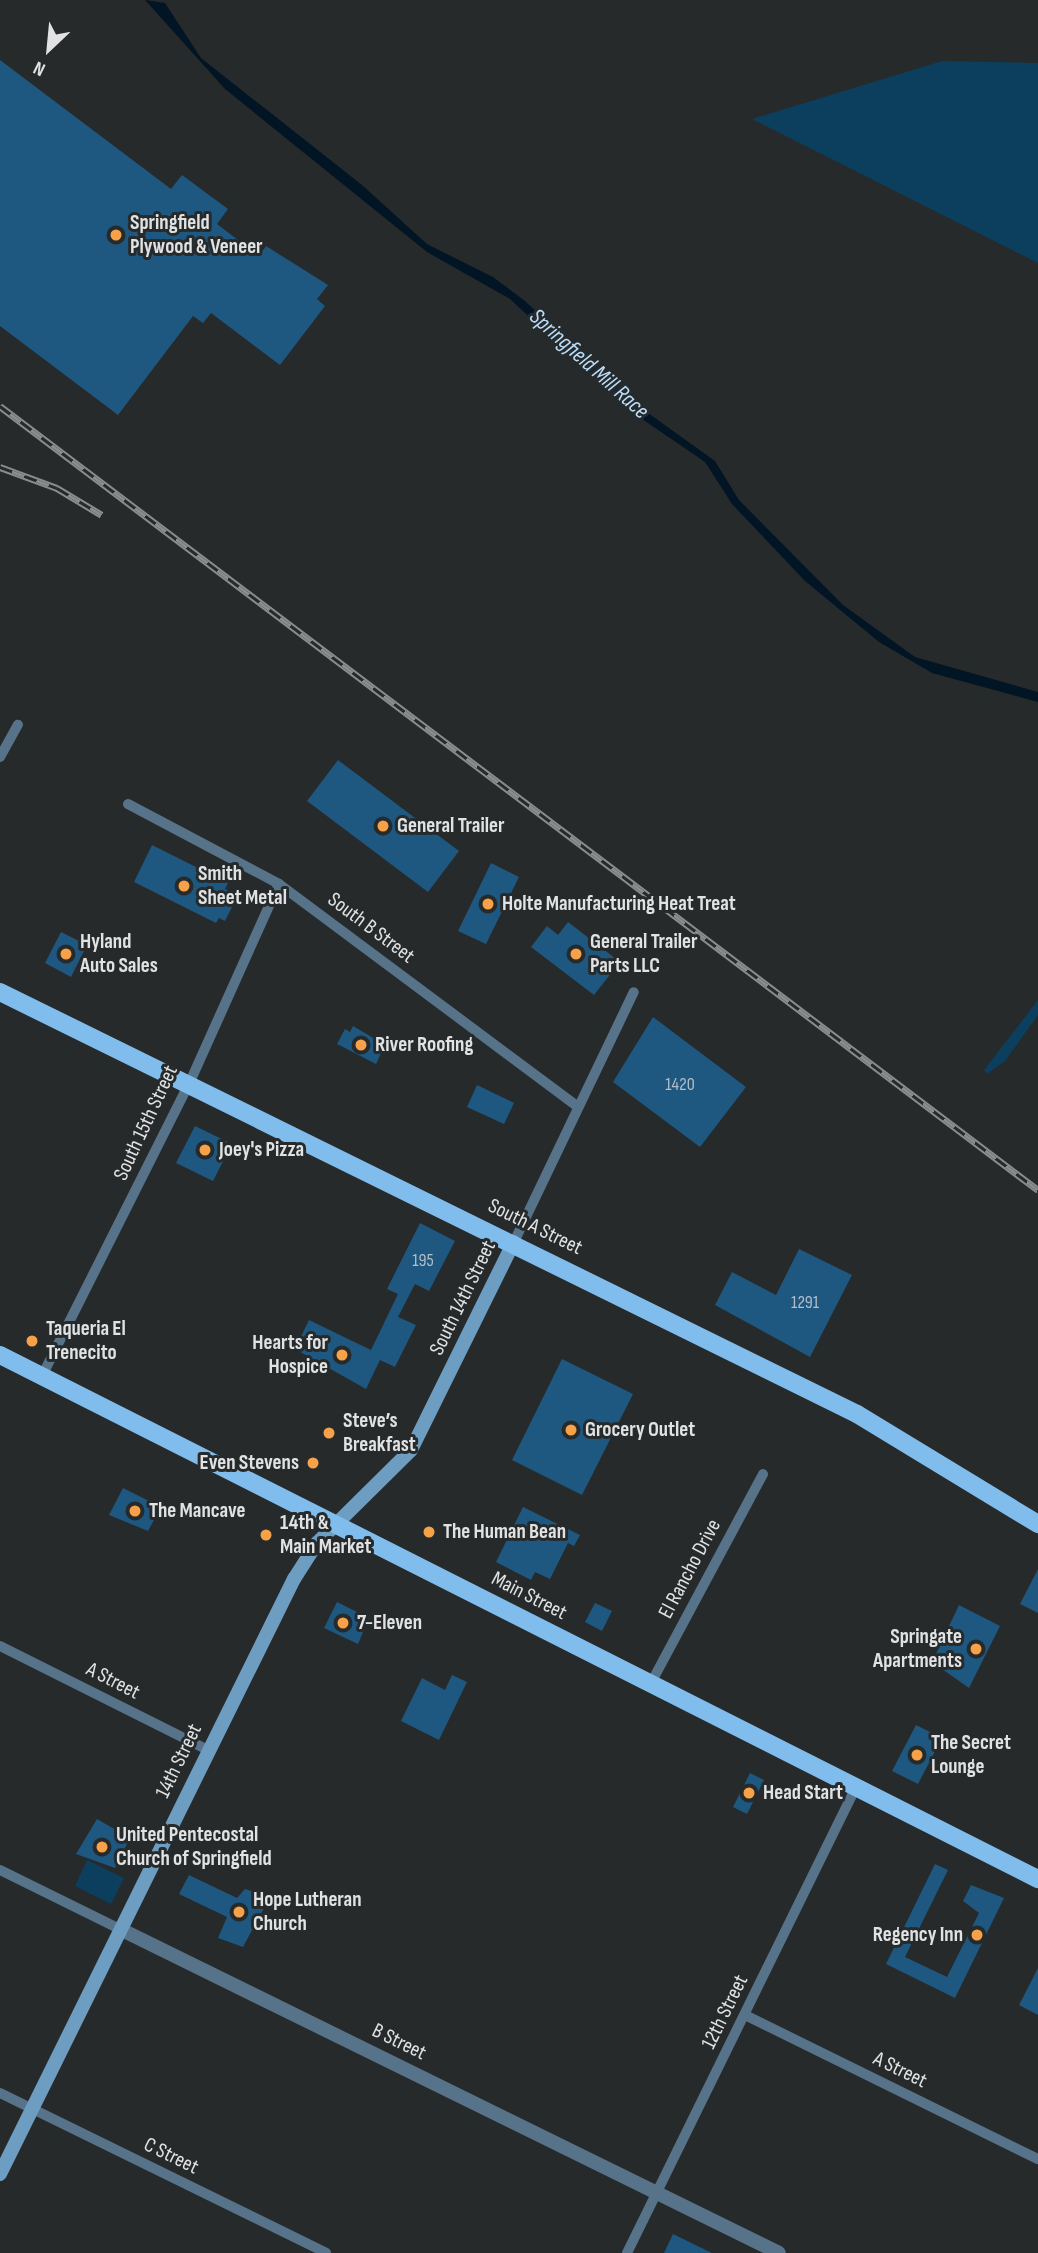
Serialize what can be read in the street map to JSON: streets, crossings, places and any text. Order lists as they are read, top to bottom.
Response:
{
  "streets": {
    "main road": [
      "South A Street",
      "South 14th Street",
      "Main Street",
      "14th Street"
    ],
    "street": [
      "South B Street",
      "South 15th Street",
      "El Rancho Drive",
      "A Street",
      "12th Street",
      "B Street",
      "C Street"
    ]
  },
  "crossings": [
    ["South B Street", "South 15th Street"],
    ["South B Street", "South 14th Street"],
    ["South 15th Street", "South A Street"],
    ["South 15th Street", "Main Street"],
    ["South A Street", "South 14th Street"],
    ["South 14th Street", "Main Street"],
    ["South 14th Street", "14th Street"],
    ["El Rancho Drive", "Main Street"],
    ["Main Street", "14th Street"],
    ["Main Street", "12th Street"],
    ["A Street", "14th Street"],
    ["A Street", "12th Street"],
    ["14th Street", "B Street"],
    ["14th Street", "C Street"],
    ["12th Street", "B Street"]
  ],
  "water": ["Springfield Mill Race"],
  "places": [
    "Springfield Plywood & Veneer",
    "General Trailer",
    "Smith Sheet Metal",
    "Holte Manufacturing Heat Treat",
    "Hyland Auto Sales",
    "General Trailer Parts LLC",
    "River Roofing",
    "Joey's Pizza",
    "Taqueria El Trenecito",
    "Hearts for Hospice",
    "Grocery Outlet",
    "Steve’s Breakfast",
    "Even Stevens",
    "The Mancave",
    "The Human Bean",
    "14th & Main Market",
    "7-Eleven",
    "Springate Apartments",
    "The Secret Lounge",
    "Head Start",
    "United Pentecostal Church of Springfield",
    "Hope Lutheran Church",
    "Regency Inn"
  ],
  "house_numbers": ["1420", "195", "1291"],
  "north": "bottom left"
}
